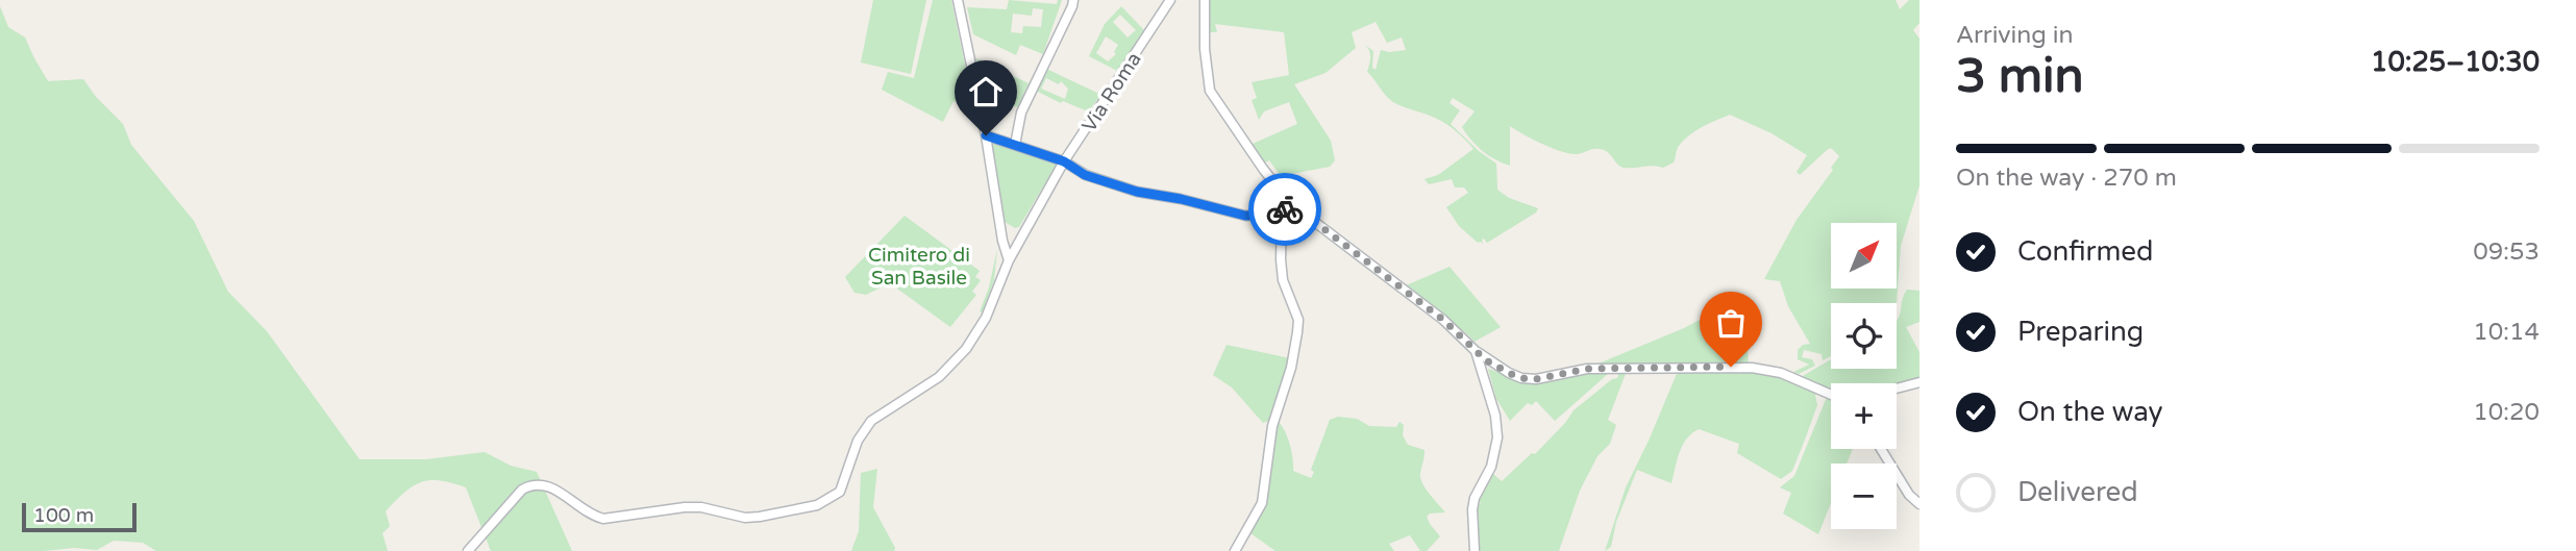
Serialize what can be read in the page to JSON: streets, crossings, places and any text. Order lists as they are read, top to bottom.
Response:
{
  "streets": {
    "street": ["Via Roma"]
  },
  "parks": ["Cimitero di San Basile"],
  "scale_bar": "100 m",
  "north": "top right",
  "page": {
    "heading": ["3 min", "Arriving in", "10:25–10:30"],
    "bar": "On the way · 270 m",
    "list": [
      ["Confirmed", "09:53"],
      ["Preparing", "10:14"],
      ["On the way", "10:20"],
      "Delivered"
    ],
    "map_buttons": ["+", "−"],
    "scale": "100 m"
  }
}
